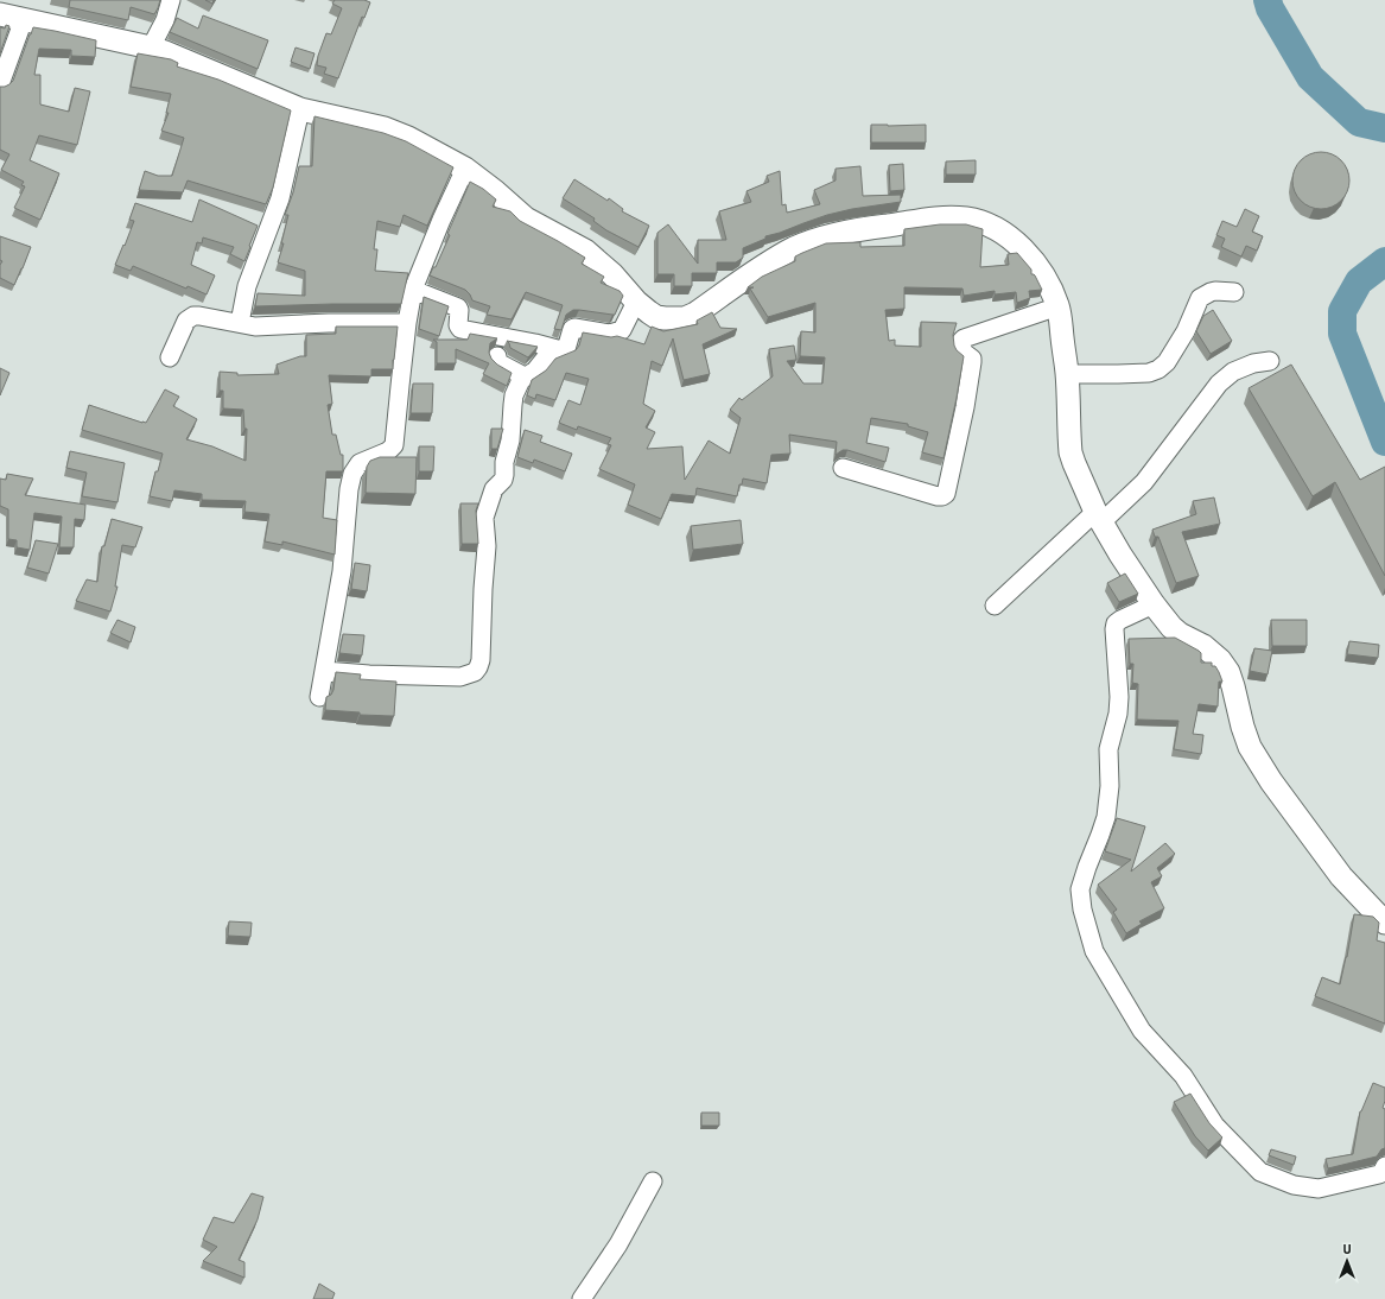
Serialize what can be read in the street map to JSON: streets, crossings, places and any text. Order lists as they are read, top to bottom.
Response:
{
  "north": "top"
}
